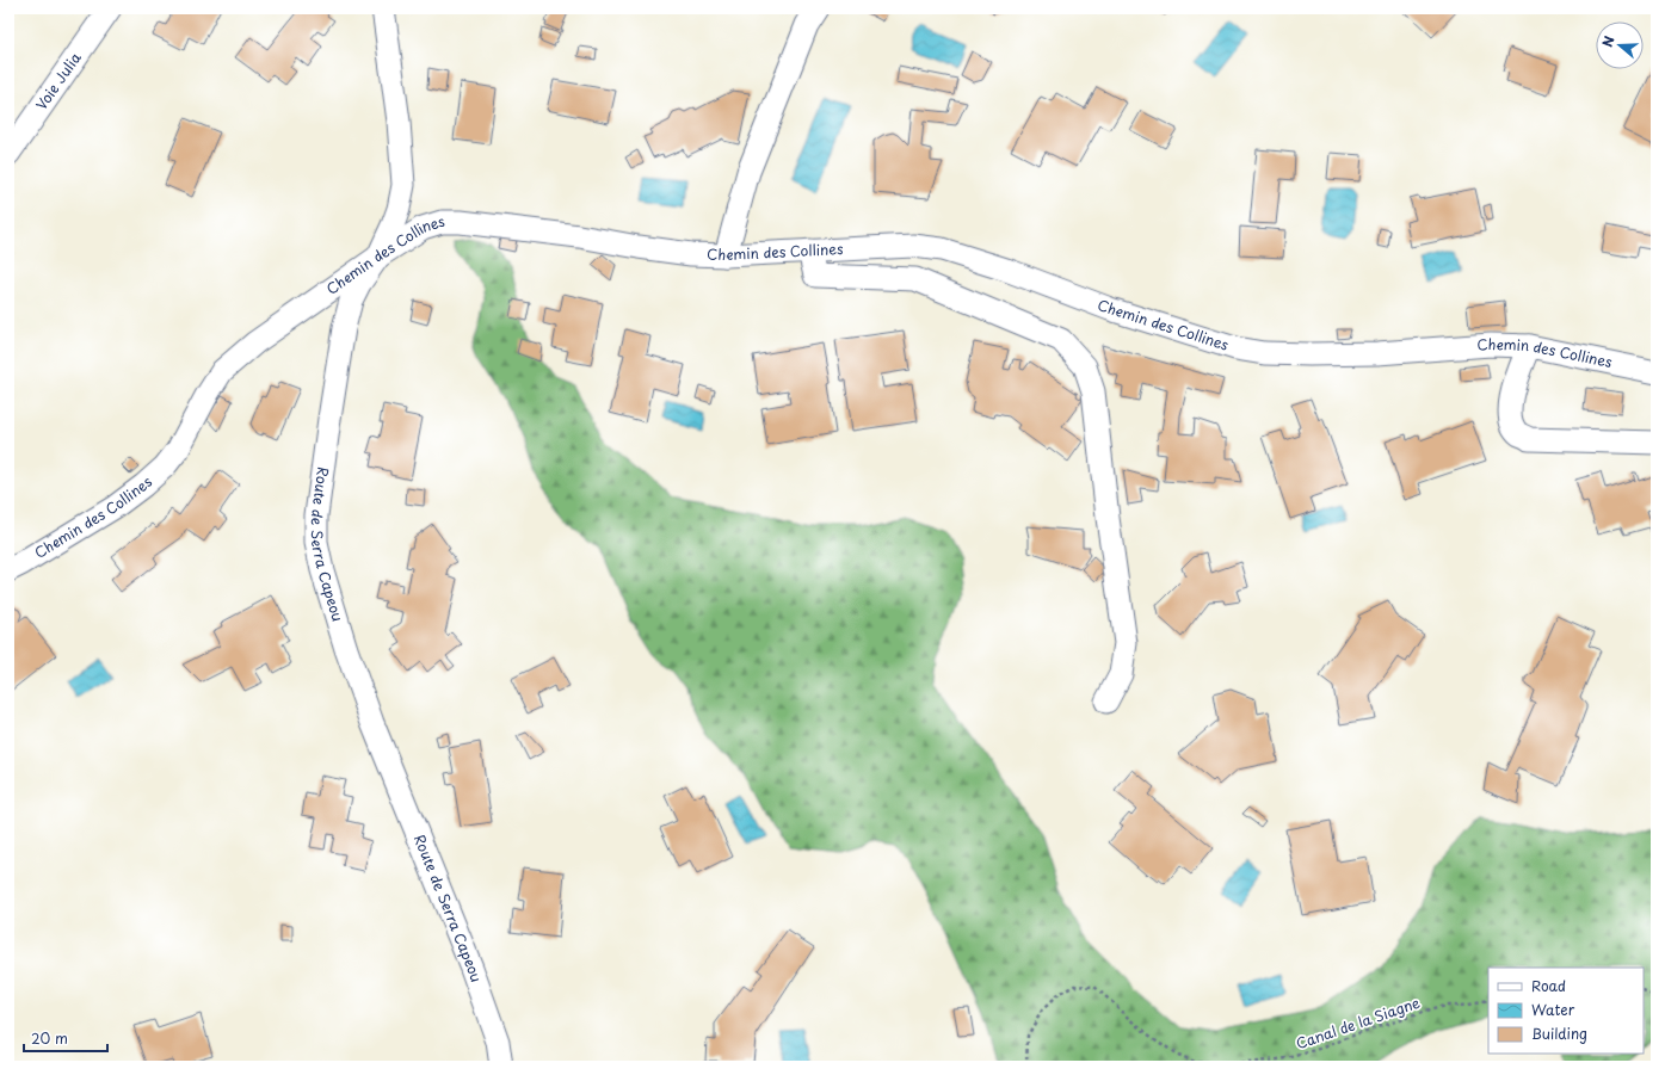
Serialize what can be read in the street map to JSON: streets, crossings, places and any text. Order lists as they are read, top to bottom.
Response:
{
  "streets": {
    "street": ["Voie Julia", "Chemin des Collines", "Route de Serra Capeou"],
    "path": ["Canal de la Siagne"]
  },
  "crossings": [
    ["Chemin des Collines", "Route de Serra Capeou"]
  ],
  "legend": ["Road", "Water", "Building"],
  "scale_bar": "20 m",
  "north": "left"
}
